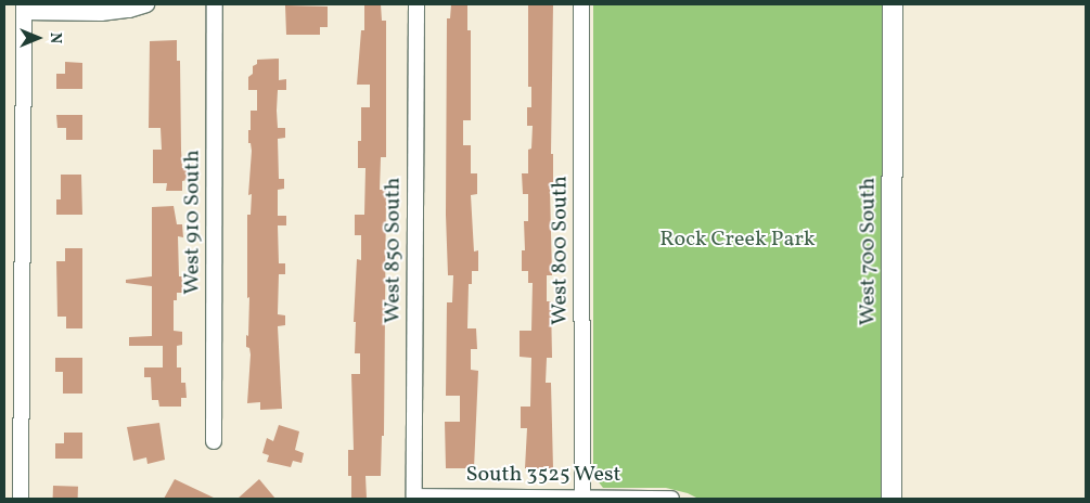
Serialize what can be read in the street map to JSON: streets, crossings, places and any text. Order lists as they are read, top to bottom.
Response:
{
  "streets": {
    "street": [
      "West 910 South",
      "West 850 South",
      "West 800 South",
      "West 700 South",
      "South 3525 West"
    ]
  },
  "crossings": [
    ["West 850 South", "South 3525 West"],
    ["West 800 South", "South 3525 West"]
  ],
  "parks": ["Rock Creek Park"],
  "north": "right"
}
